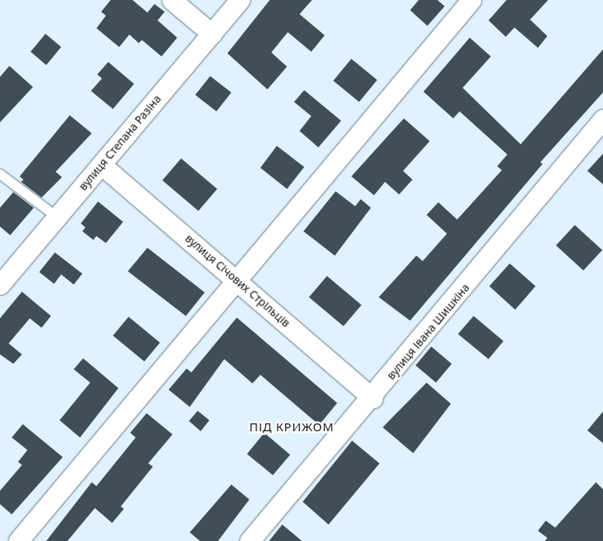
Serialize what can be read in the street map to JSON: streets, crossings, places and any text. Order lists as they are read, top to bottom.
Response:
{
  "streets": {
    "street": ["вулиця Степана Разіна", "вулиця Січових Стрільців", "вулиця Івана Шишкіна"]
  },
  "crossings": [
    ["вулиця Степана Разіна", "вулиця Січових Стрільців"],
    ["вулиця Січових Стрільців", "вулиця Івана Шишкіна"]
  ],
  "districts": ["ПІД КРИЖОМ"]
}
